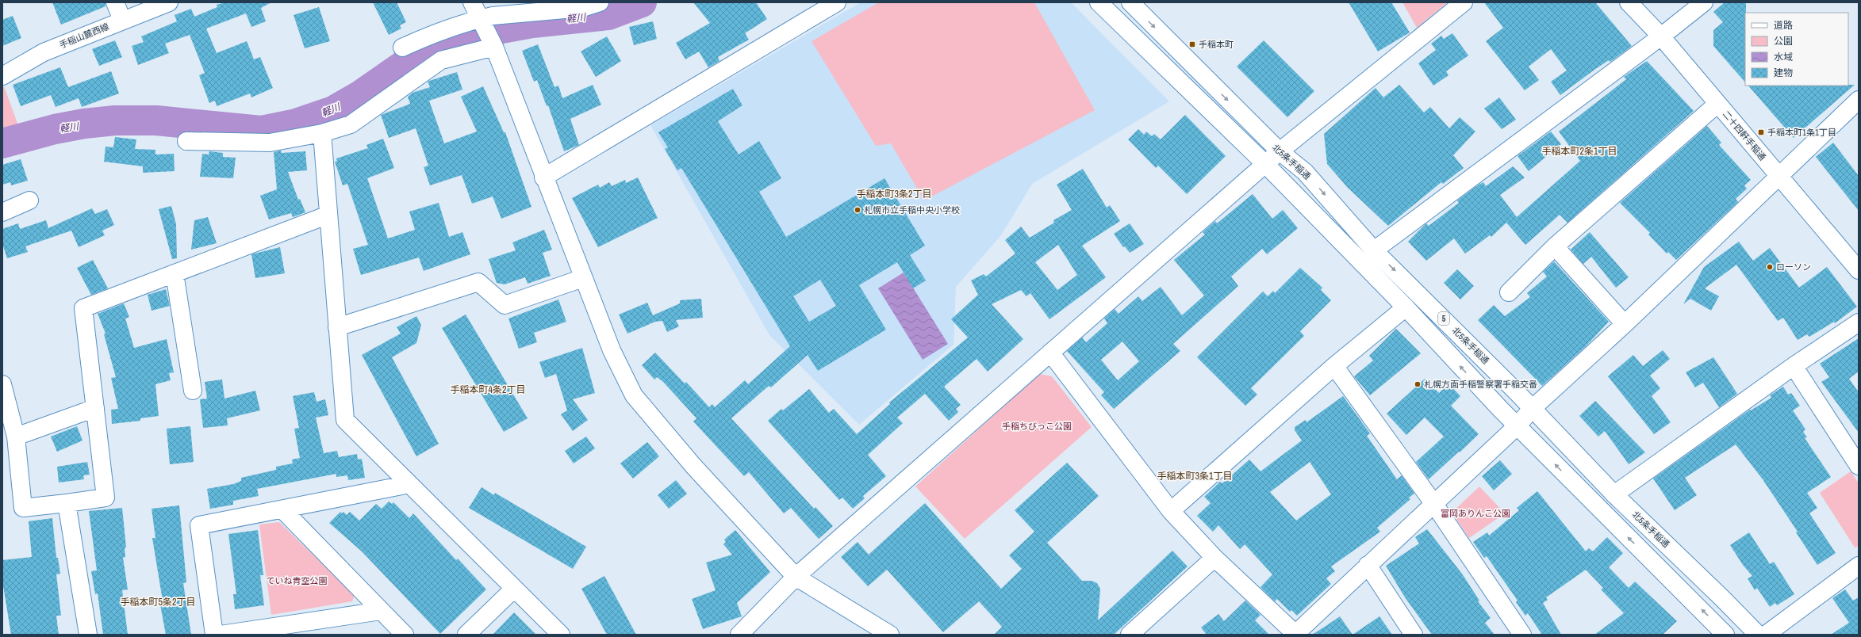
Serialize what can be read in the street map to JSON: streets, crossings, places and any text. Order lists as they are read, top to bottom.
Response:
{
  "streets": {
    "main road": [
      "手稲山麓西線",
      "二十四軒手稲通",
      "北5条手稲通",
      "5"
    ]
  },
  "districts": [
    "手稲本町2条1丁目",
    "手稲本町3条2丁目",
    "手稲本町4条2丁目",
    "手稲本町3条1丁目",
    "手稲本町5条2丁目"
  ],
  "water": ["軽川"],
  "parks": ["手稲ちびっこ公園", "富岡ありんこ公園", "ていね青空公園"],
  "places": {
    "transit": ["手稲本町", "手稲本町1条1丁目"],
    "other": ["札幌市立手稲中央小学校", "ローソン", "札幌方面手稲警察署手稲交番"]
  },
  "legend": [
    "道路",
    "公園",
    "水域",
    "建物"
  ]
}
